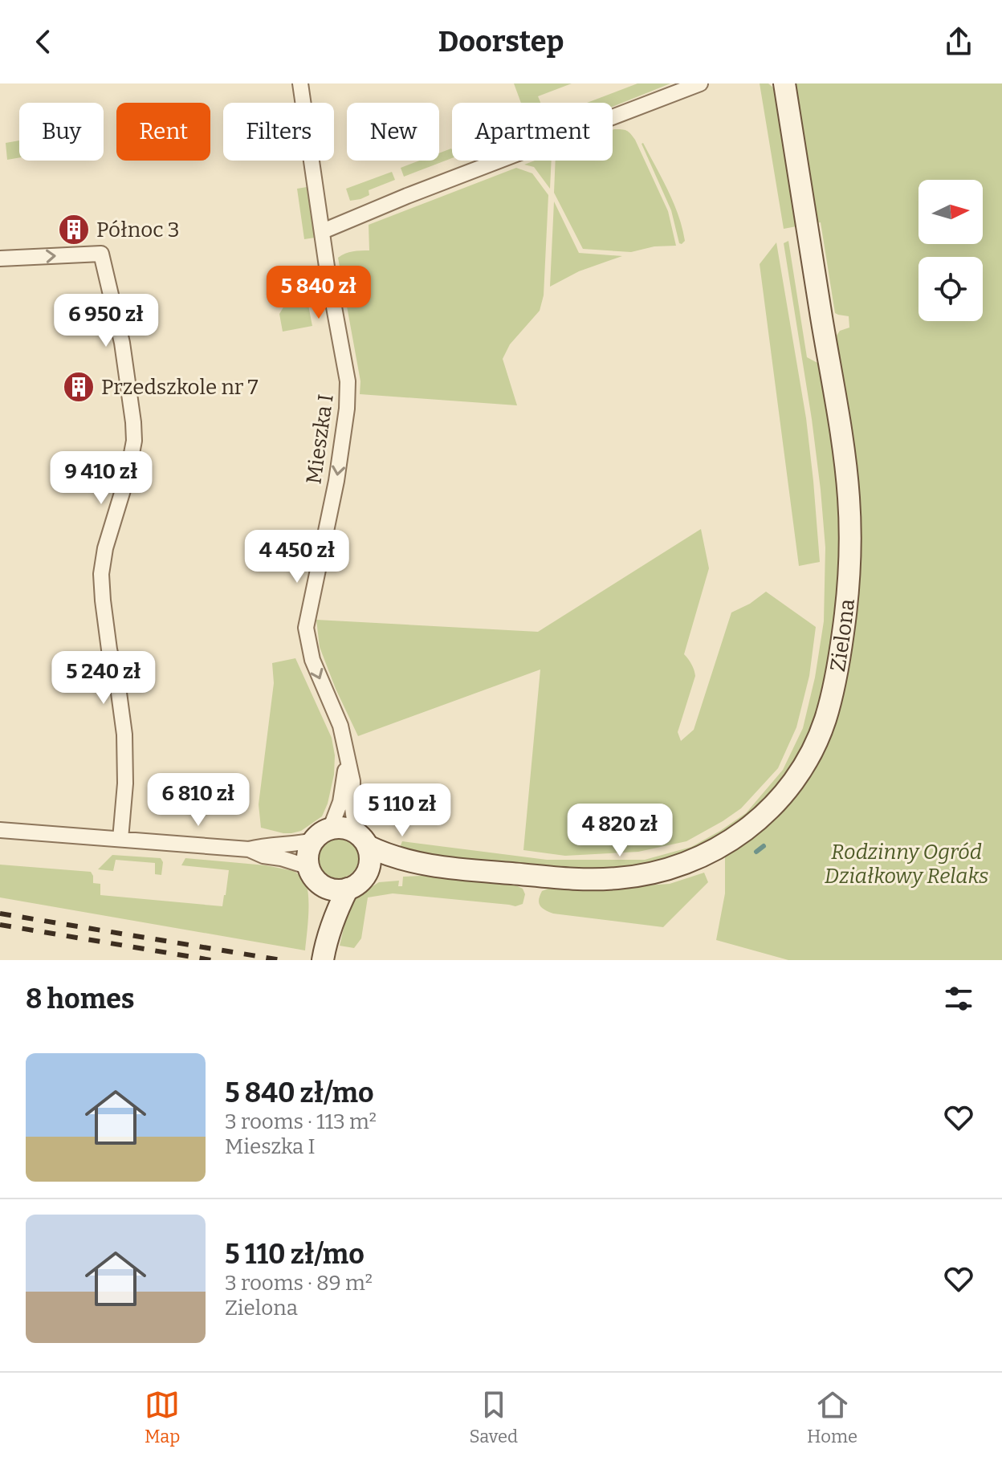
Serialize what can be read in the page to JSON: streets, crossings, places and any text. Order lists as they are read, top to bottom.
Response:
{
  "streets": {
    "main road": ["Zielona"],
    "street": ["Mieszka I"]
  },
  "crossings": [
    ["Mieszka I", "Zielona"]
  ],
  "one_way": ["Mieszka I"],
  "parks": ["Rodzinny Ogród Działkowy Relaks"],
  "places": {
    "building": ["Północ 3", "Przedszkole nr 7"]
  },
  "north": "right",
  "page": {
    "header": "Doorstep",
    "chip": [
      "Buy",
      "Rent",
      "Filters",
      "New",
      "Apartment"
    ],
    "price": [
      "5 840 zł",
      "6 950 zł",
      "9 410 zł",
      "4 450 zł",
      "5 240 zł",
      "6 810 zł",
      "5 110 zł",
      "4 820 zł"
    ],
    "heading": "8 homes",
    "list": [
      {
        "name": "5 840 zł/mo",
        "note": "3 rooms · 113 m² · Mieszka I"
      },
      {
        "name": "5 110 zł/mo",
        "note": "3 rooms · 89 m² · Zielona"
      }
    ],
    "tabs": ["Map", "Saved", "Home"]
  }
}
